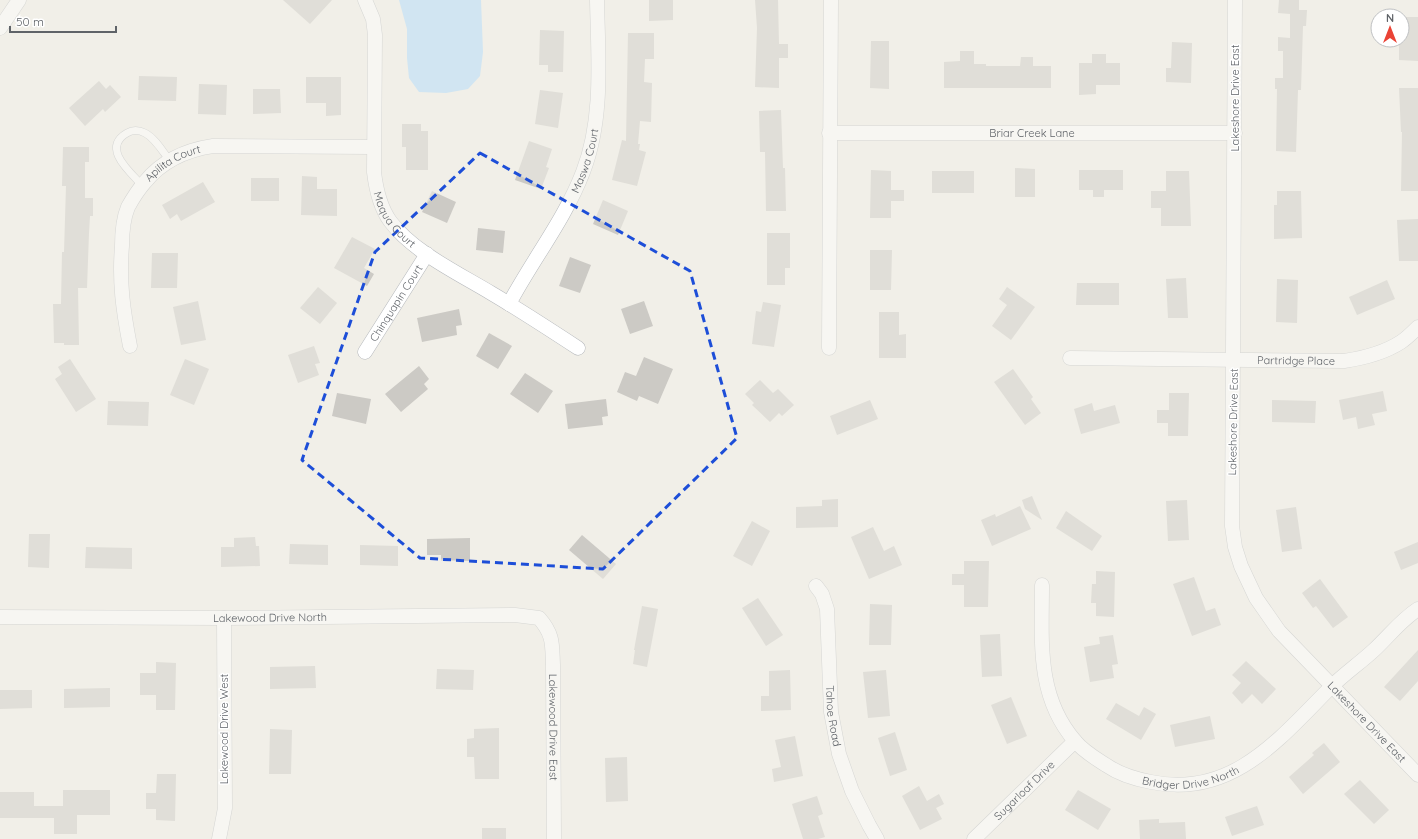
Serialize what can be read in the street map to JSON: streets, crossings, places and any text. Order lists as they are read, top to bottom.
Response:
{
  "streets": {
    "street": [
      "Lakeshore Drive East",
      "Briar Creek Lane",
      "Maswa Court",
      "Apilita Court",
      "Maqua Court",
      "Chinquapin Court",
      "Partridge Place",
      "Lakewood Drive North",
      "Tahoe Road",
      "Lakewood Drive East",
      "Lakewood Drive West",
      "Bridger Drive North",
      "Sugarloaf Drive"
    ]
  },
  "crossings": [
    ["Lakeshore Drive East", "Briar Creek Lane"],
    ["Lakeshore Drive East", "Partridge Place"],
    ["Lakeshore Drive East", "Bridger Drive North"],
    ["Maswa Court", "Maqua Court"],
    ["Apilita Court", "Maqua Court"],
    ["Maqua Court", "Chinquapin Court"],
    ["Lakewood Drive North", "Lakewood Drive East"],
    ["Lakewood Drive North", "Lakewood Drive West"],
    ["Bridger Drive North", "Sugarloaf Drive"]
  ],
  "scale_bar": "50 m",
  "north": "top"
}
